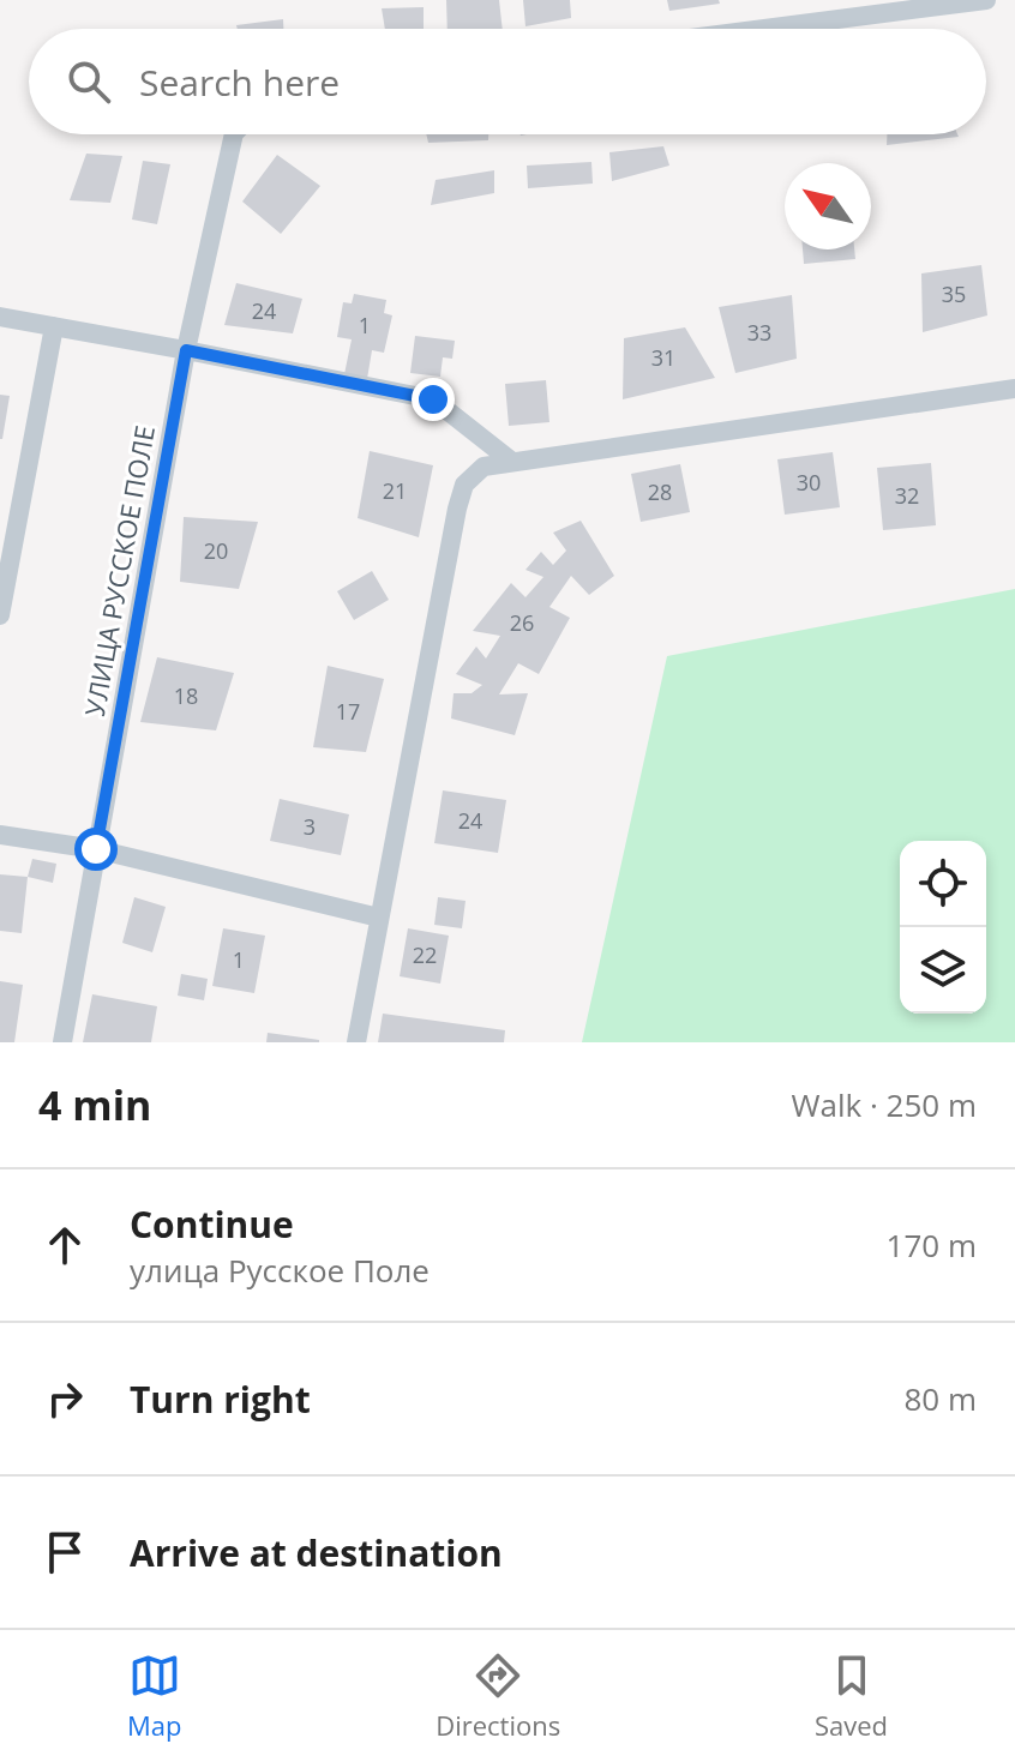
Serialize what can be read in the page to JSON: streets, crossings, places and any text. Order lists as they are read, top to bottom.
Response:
{
  "streets": {
    "street": ["УЛИЦА РУССКОЕ ПОЛЕ"]
  },
  "house_numbers": [
    "35",
    "24",
    "1",
    "33",
    "31",
    "30",
    "21",
    "28",
    "32",
    "20",
    "26",
    "18",
    "17",
    "24",
    "3",
    "22",
    "1"
  ],
  "north": "top left",
  "page": {
    "search": "Search here",
    "heading": ["4 min", "Walk · 250 m"],
    "list": [
      ["Continue", "улица Русское Поле", "170 m"],
      ["Turn right", "80 m"],
      "Arrive at destination"
    ],
    "nav": ["Map", "Directions", "Saved"]
  }
}
